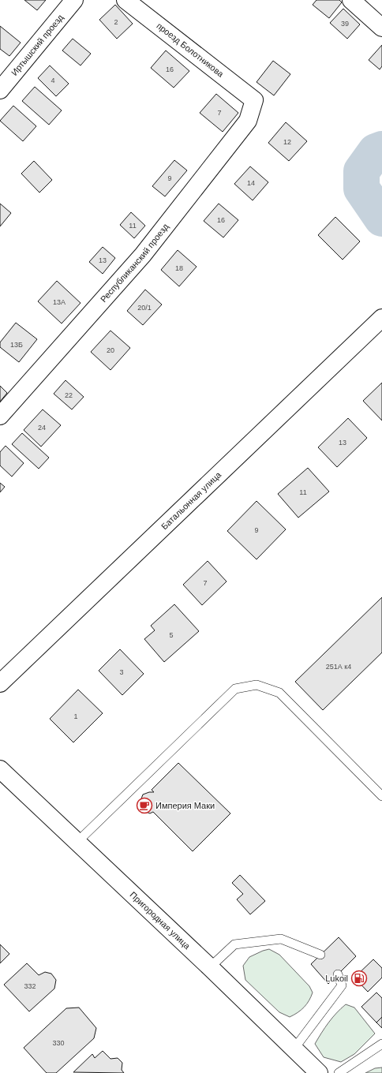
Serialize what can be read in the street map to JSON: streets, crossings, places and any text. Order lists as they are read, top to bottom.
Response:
{
  "streets": {
    "street": [
      "Иртышский проезд",
      "проезд Болотникова",
      "Республиканский проезд",
      "Батальонная улица",
      "Пригородная улица"
    ]
  },
  "crossings": [
    ["проезд Болотникова", "Республиканский проезд"]
  ],
  "places": {
    "cafe": ["Империя Маки"],
    "fuel station": ["Lukoil"]
  },
  "house_numbers": [
    "2",
    "39",
    "16",
    "4",
    "7",
    "12",
    "9",
    "14",
    "16",
    "11",
    "13",
    "18",
    "13А",
    "20/1",
    "13Б",
    "20",
    "22",
    "24",
    "13",
    "11",
    "9",
    "7",
    "5",
    "251А к4",
    "3",
    "1",
    "332",
    "330"
  ]
}
